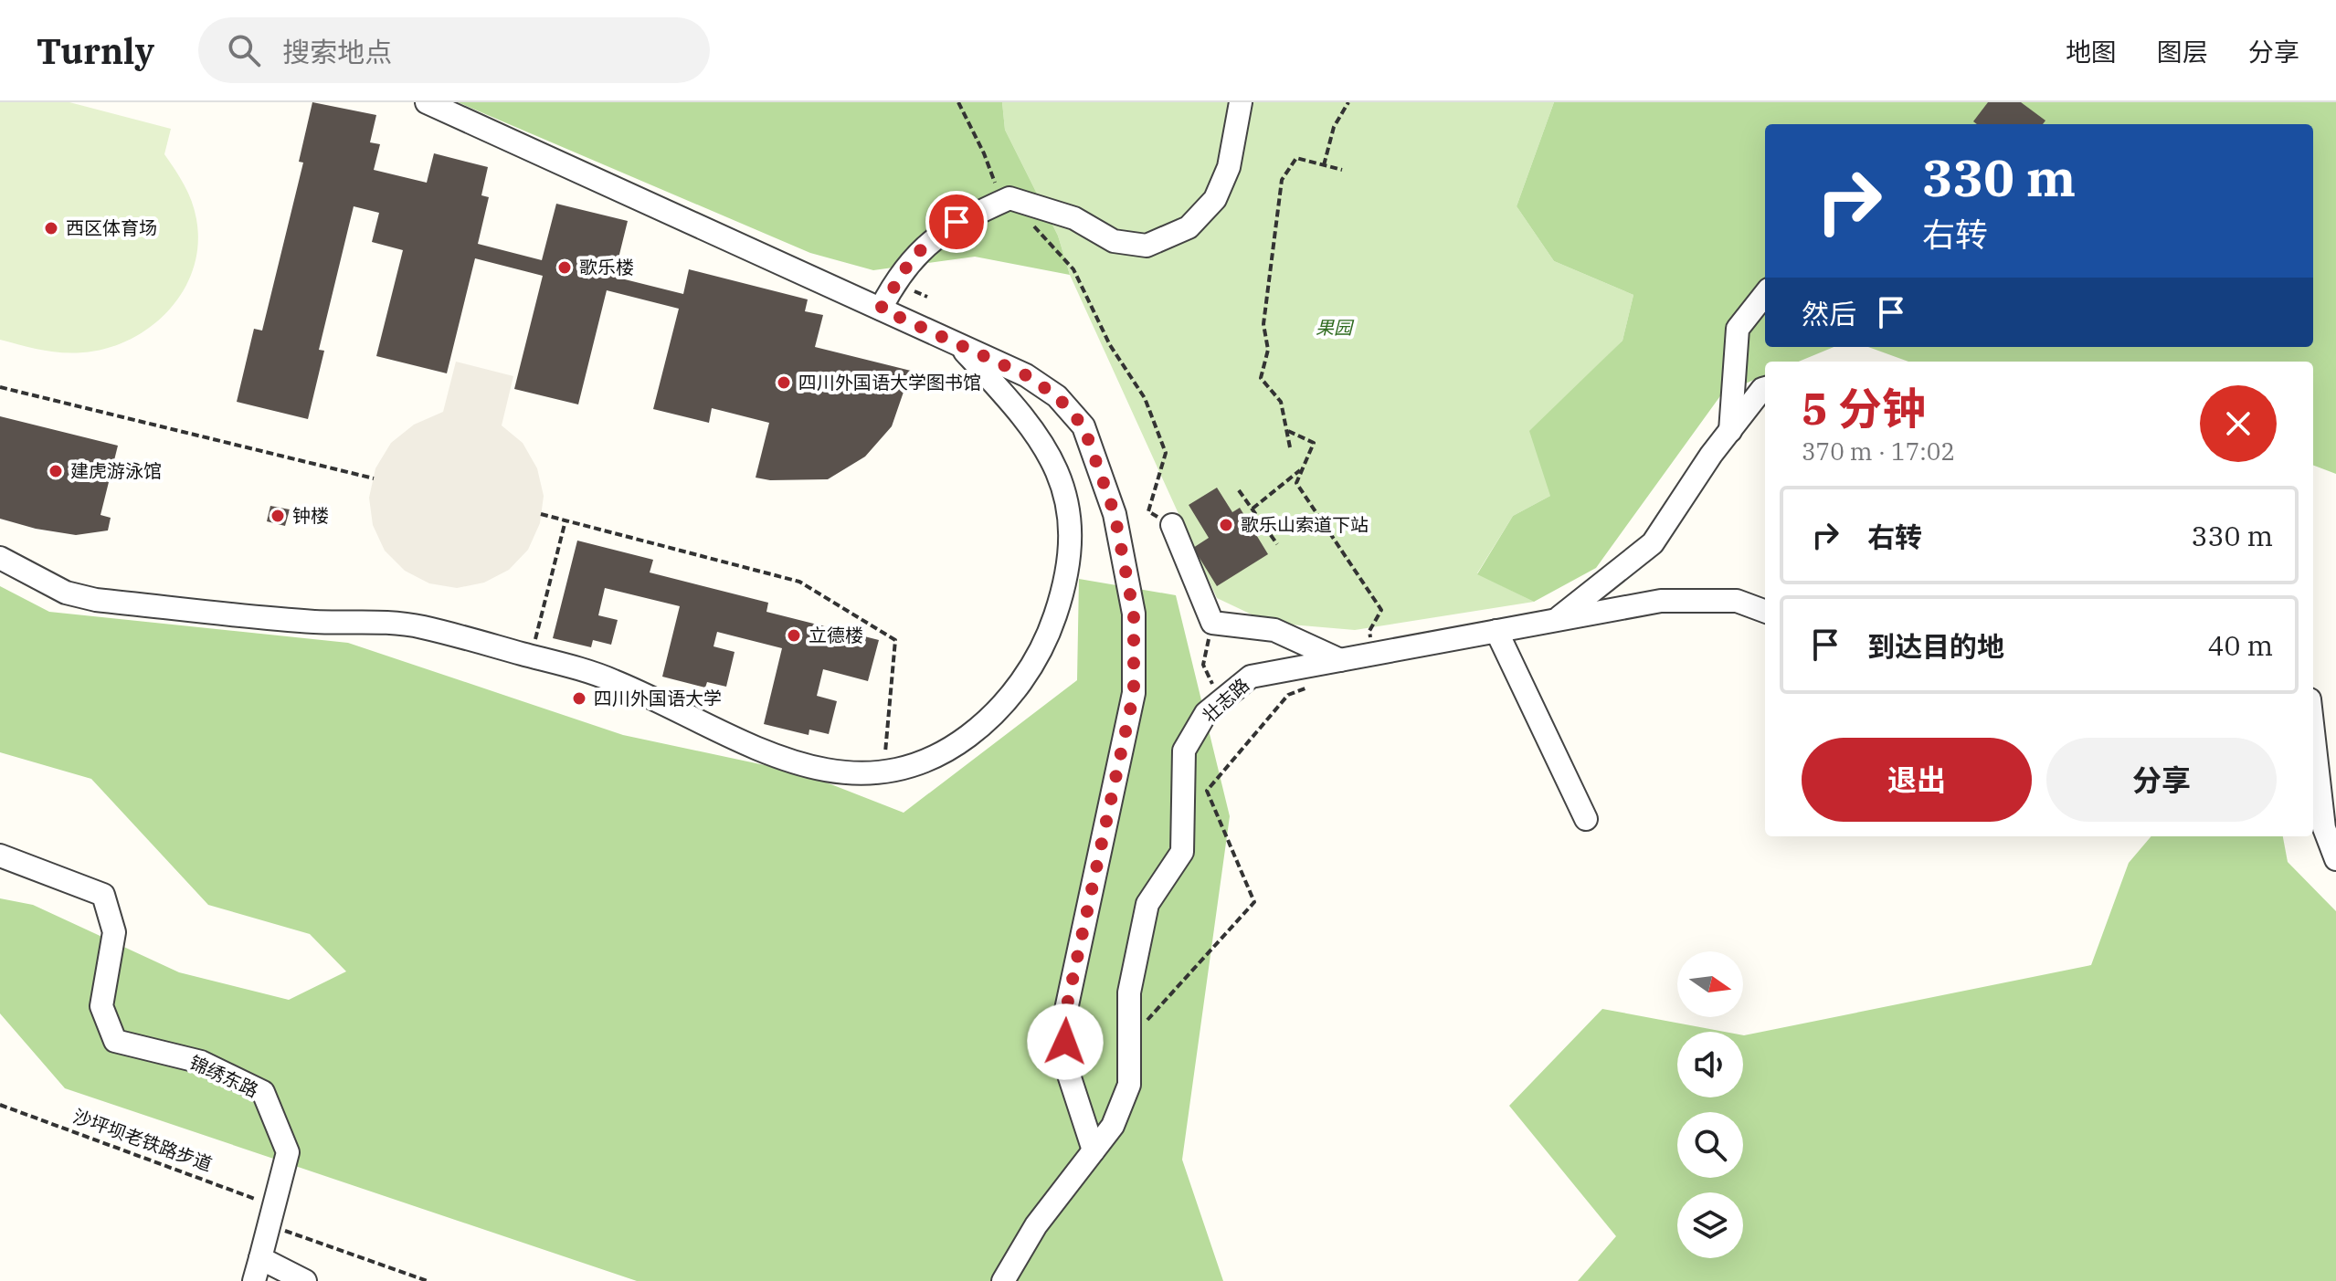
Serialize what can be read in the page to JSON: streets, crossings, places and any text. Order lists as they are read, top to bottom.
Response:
{
  "streets": {
    "street": ["壮志路", "锦绣东路"],
    "path": ["沙坪坝老铁路步道"]
  },
  "crossings": [
    ["锦绣东路", "沙坪坝老铁路步道"]
  ],
  "parks": ["果园"],
  "places": [
    "西区体育场",
    "歌乐楼",
    "四川外国语大学图书馆",
    "建虎游泳馆",
    "钟楼",
    "歌乐山索道下站",
    "立德楼",
    "四川外国语大学"
  ],
  "north": "right",
  "page": {
    "header": "Turnly",
    "search": "搜索地点",
    "nav": ["地图", "图层", "分享"],
    "turn": ["330 m", "右转"],
    "then": "然后",
    "heading": ["5 分钟", "370 m · 17:02"],
    "list": [
      {
        "name": "右转",
        "value": "330 m"
      },
      {
        "name": "到达目的地",
        "value": "40 m"
      }
    ],
    "buttons": ["退出", "分享"]
  }
}
